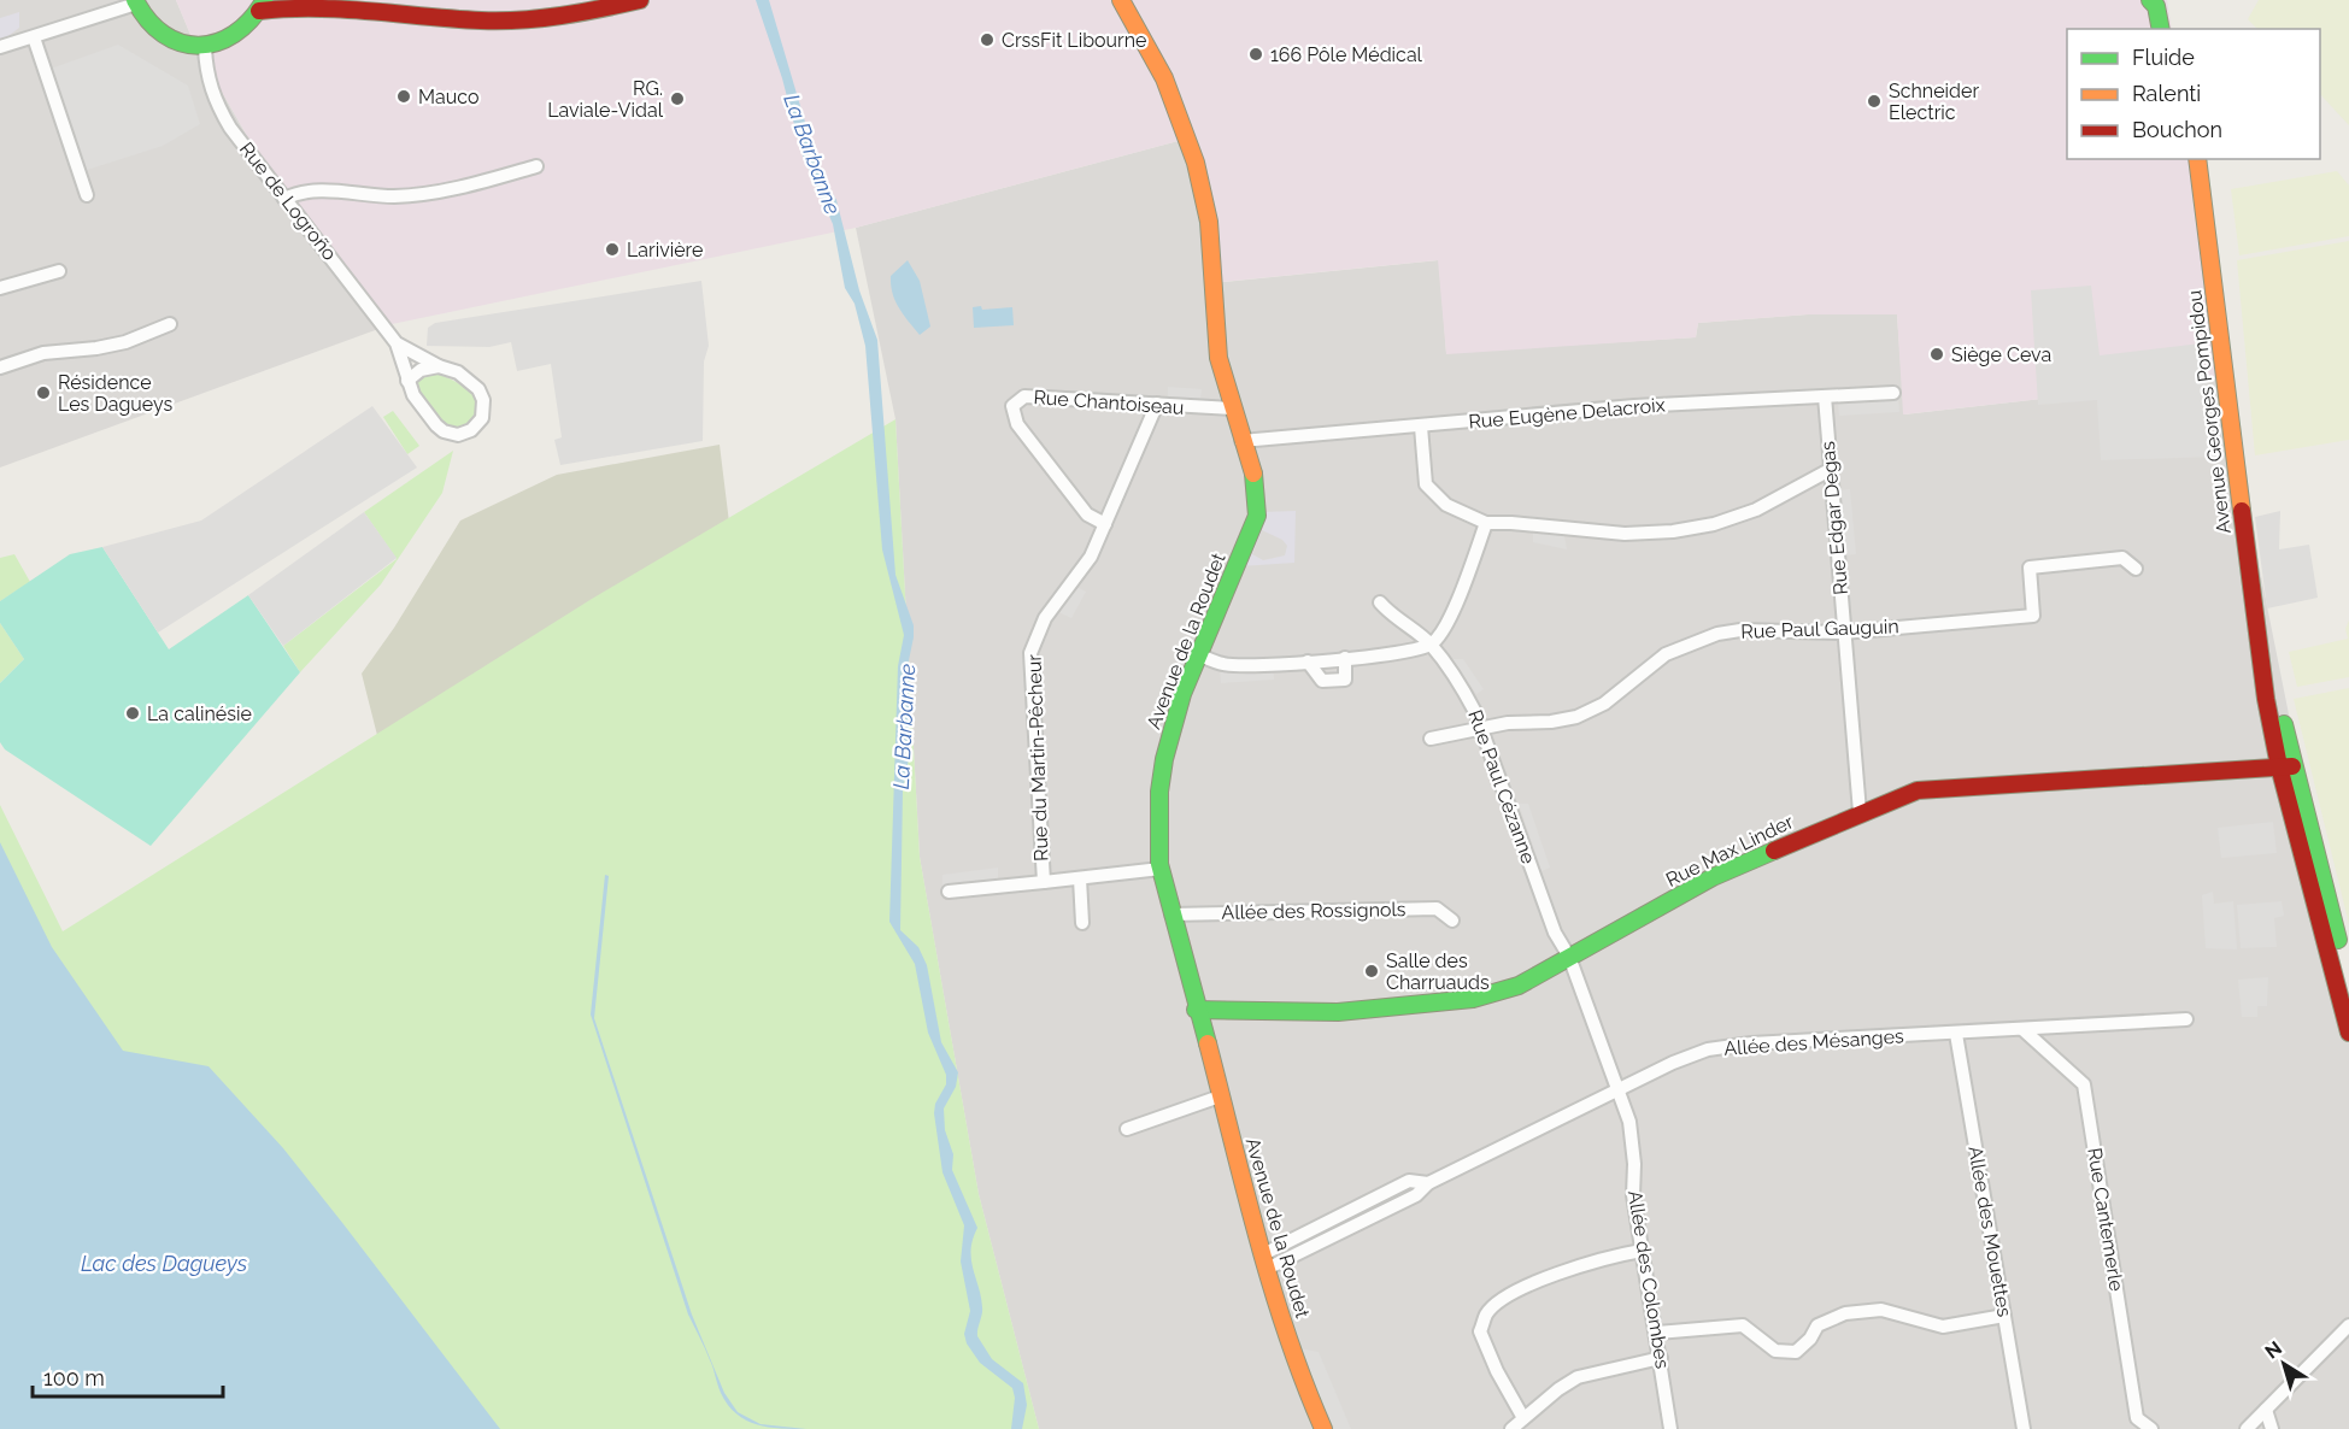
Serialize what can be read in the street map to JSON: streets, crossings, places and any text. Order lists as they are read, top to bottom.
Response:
{
  "streets": {
    "street": [
      "Rue de Logroño",
      "Rue Chantoiseau",
      "Avenue Georges Pompidou",
      "Rue Eugène Delacroix",
      "Rue Edgar Degas",
      "Rue Paul Gauguin",
      "Avenue de la Roudet",
      "Rue du Martin-Pêcheur",
      "Rue Paul Cézanne",
      "Rue Max Linder",
      "Allée des Rossignols",
      "Allée des Mésanges",
      "Rue Cantemerle",
      "Allée des Mouettes",
      "Allée des Colombes"
    ]
  },
  "crossings": [
    ["Rue Chantoiseau", "Avenue de la Roudet"],
    ["Rue Chantoiseau", "Rue du Martin-Pêcheur"],
    ["Avenue Georges Pompidou", "Rue Max Linder"],
    ["Rue Eugène Delacroix", "Rue Edgar Degas"],
    ["Rue Eugène Delacroix", "Avenue de la Roudet"],
    ["Rue Edgar Degas", "Rue Paul Gauguin"],
    ["Rue Edgar Degas", "Rue Max Linder"],
    ["Rue Paul Gauguin", "Rue Paul Cézanne"],
    ["Avenue de la Roudet", "Rue du Martin-Pêcheur"],
    ["Avenue de la Roudet", "Rue Max Linder"],
    ["Avenue de la Roudet", "Allée des Rossignols"],
    ["Avenue de la Roudet", "Allée des Mésanges"],
    ["Rue Paul Cézanne", "Rue Max Linder"],
    ["Rue Paul Cézanne", "Allée des Mésanges"],
    ["Rue Paul Cézanne", "Allée des Colombes"],
    ["Allée des Mésanges", "Rue Cantemerle"],
    ["Allée des Mésanges", "Allée des Mouettes"],
    ["Allée des Mésanges", "Allée des Colombes"]
  ],
  "water": ["La Barbanne", "Lac des Dagueys"],
  "places": [
    "CrssFit Libourne",
    "166 Pôle Médical",
    "Mauco",
    "RG. Laviale-Vidal",
    "Schneider Electric",
    "Larivière",
    "Siège Ceva",
    "Résidence Les Dagueys",
    "La calinésie",
    "Salle des Charruauds"
  ],
  "legend": ["Fluide", "Ralenti", "Bouchon"],
  "scale_bar": "100 m",
  "north": "top left"
}
